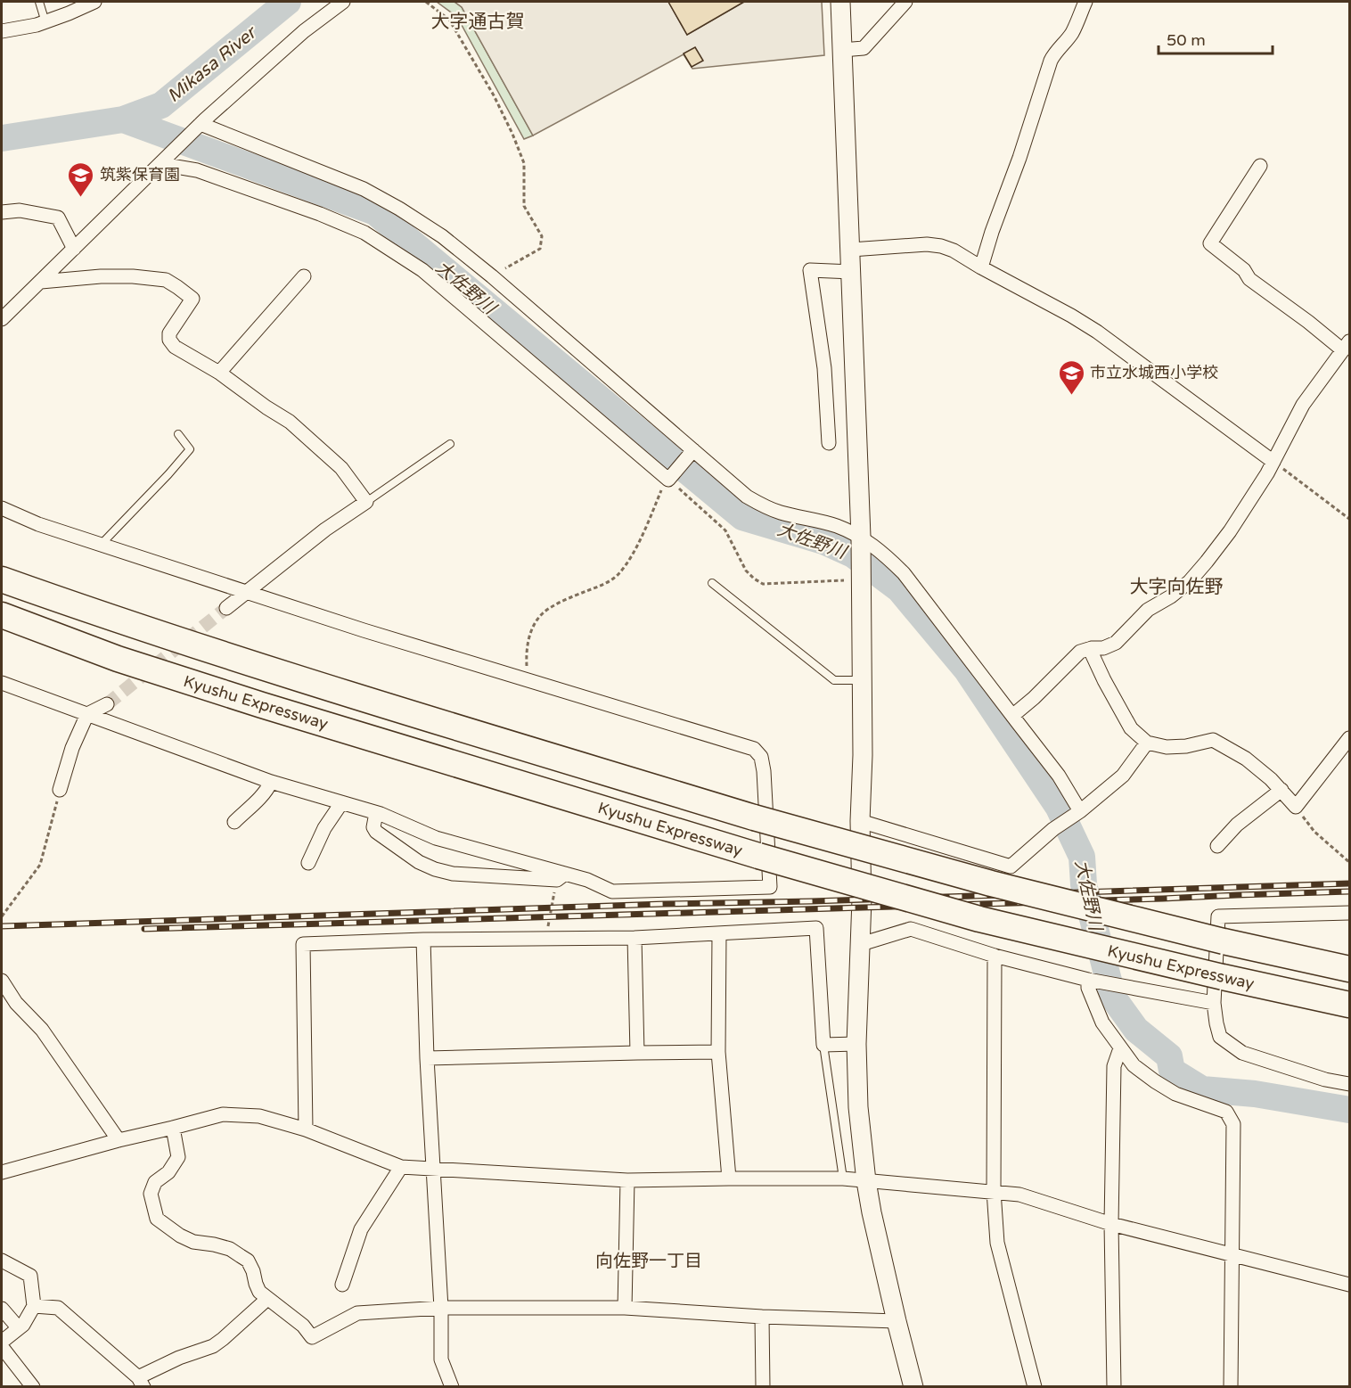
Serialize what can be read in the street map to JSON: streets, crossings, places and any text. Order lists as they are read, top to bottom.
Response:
{
  "streets": {
    "highway": ["Kyushu Expressway"]
  },
  "districts": ["大字通古賀", "大字向佐野", "向佐野一丁目"],
  "water": ["Mikasa River", "大佐野川"],
  "places": {
    "school or university": ["筑紫保育園", "市立水城西小学校"]
  },
  "scale_bar": "50 m"
}
